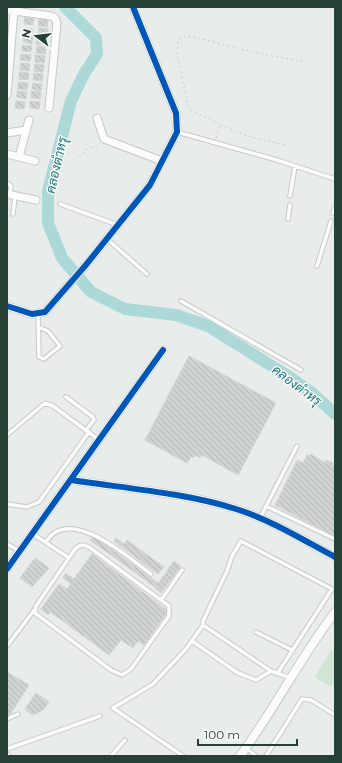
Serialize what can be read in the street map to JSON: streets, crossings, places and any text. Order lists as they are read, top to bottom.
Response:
{
  "water": ["คลองตำหรุ"],
  "scale_bar": "100 m",
  "north": "left"
}
